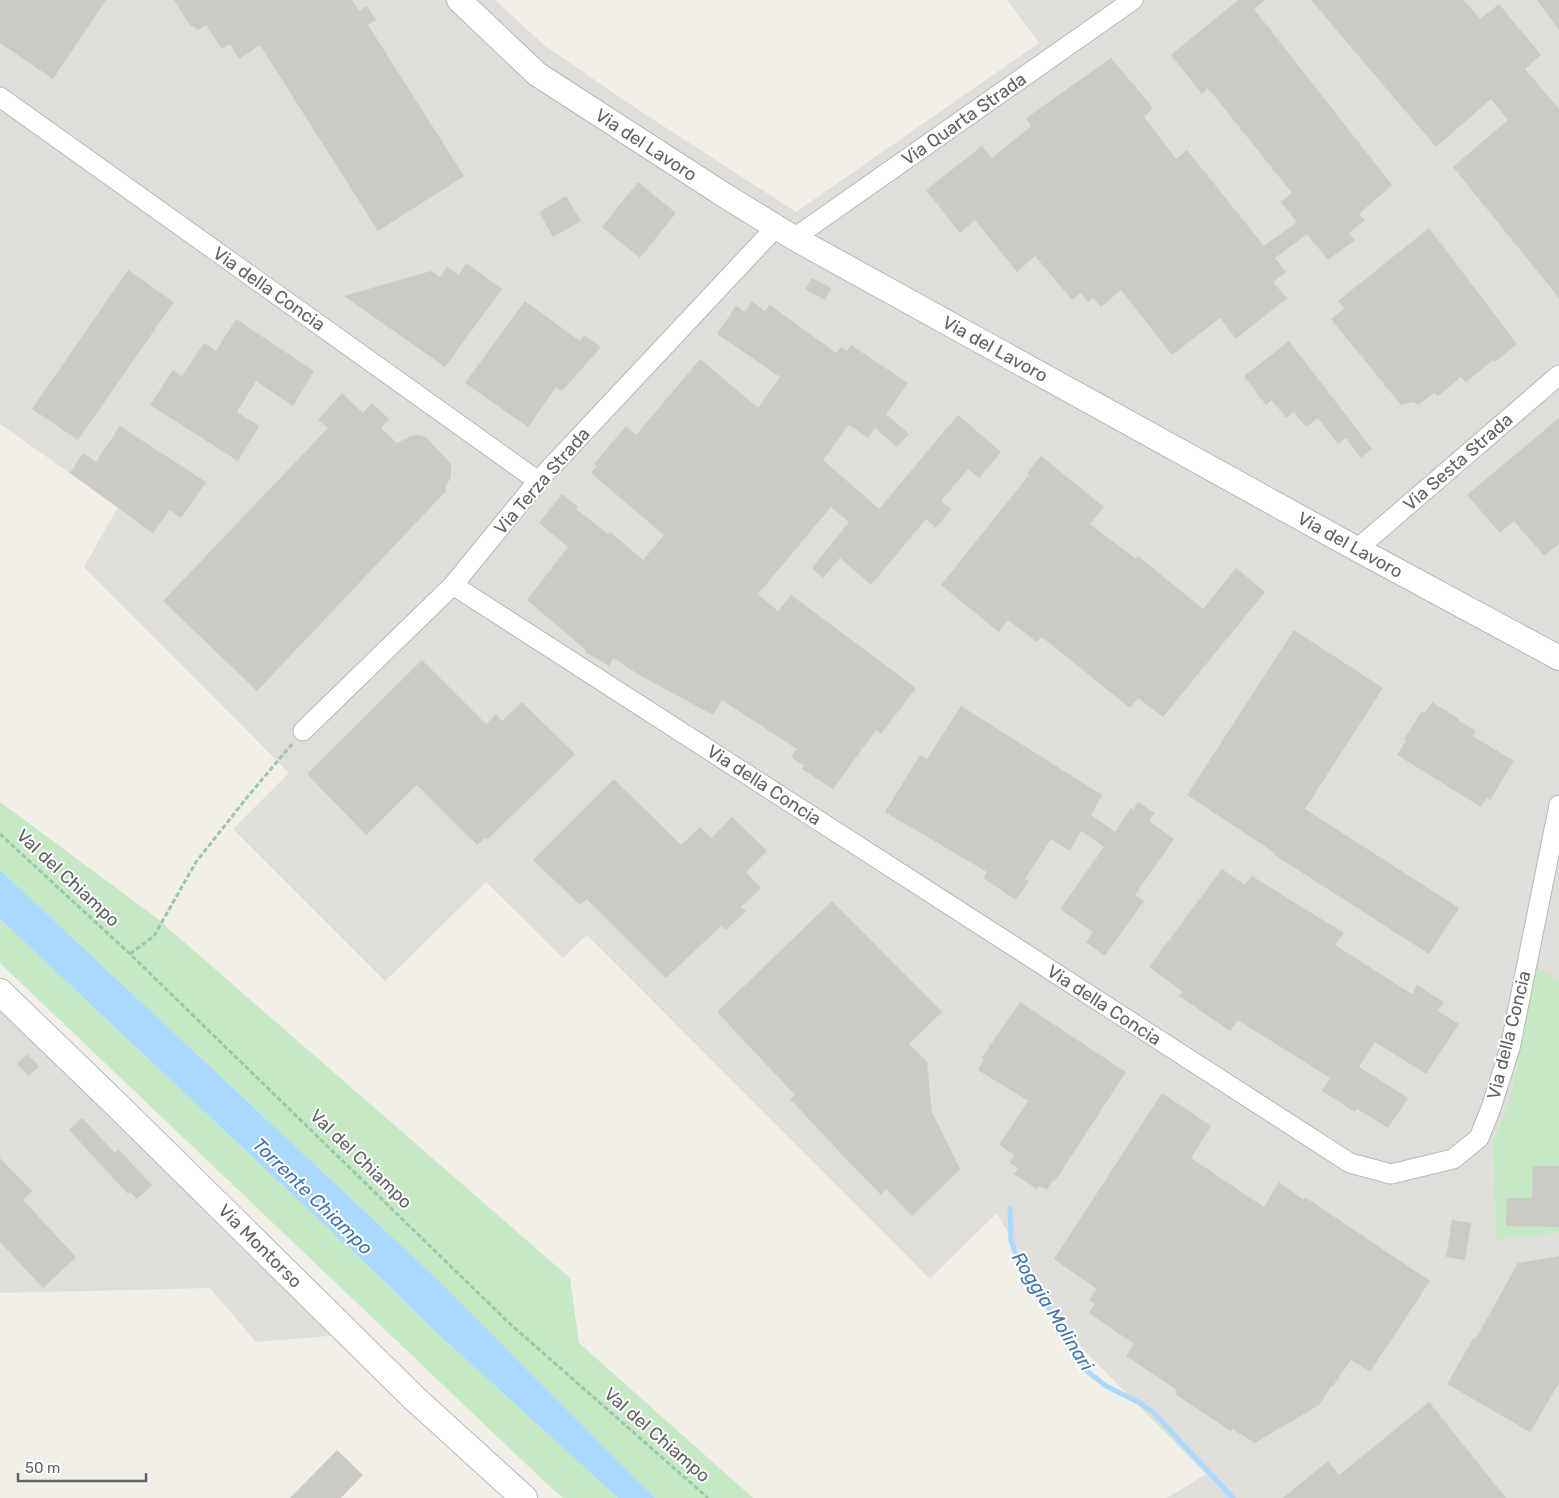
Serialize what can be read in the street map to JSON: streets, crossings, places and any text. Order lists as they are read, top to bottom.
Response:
{
  "streets": {
    "main road": ["Via Montorso"],
    "street": [
      "Via Quarta Strada",
      "Via del Lavoro",
      "Via della Concia",
      "Via Sesta Strada",
      "Via Terza Strada"
    ],
    "path": ["Val del Chiampo"]
  },
  "crossings": [
    ["Via Quarta Strada", "Via del Lavoro"],
    ["Via Quarta Strada", "Via Terza Strada"],
    ["Via del Lavoro", "Via Sesta Strada"],
    ["Via del Lavoro", "Via Terza Strada"],
    ["Via della Concia", "Via Terza Strada"]
  ],
  "water": ["Torrente Chiampo", "Roggia Molinari"],
  "scale_bar": "50 m"
}
